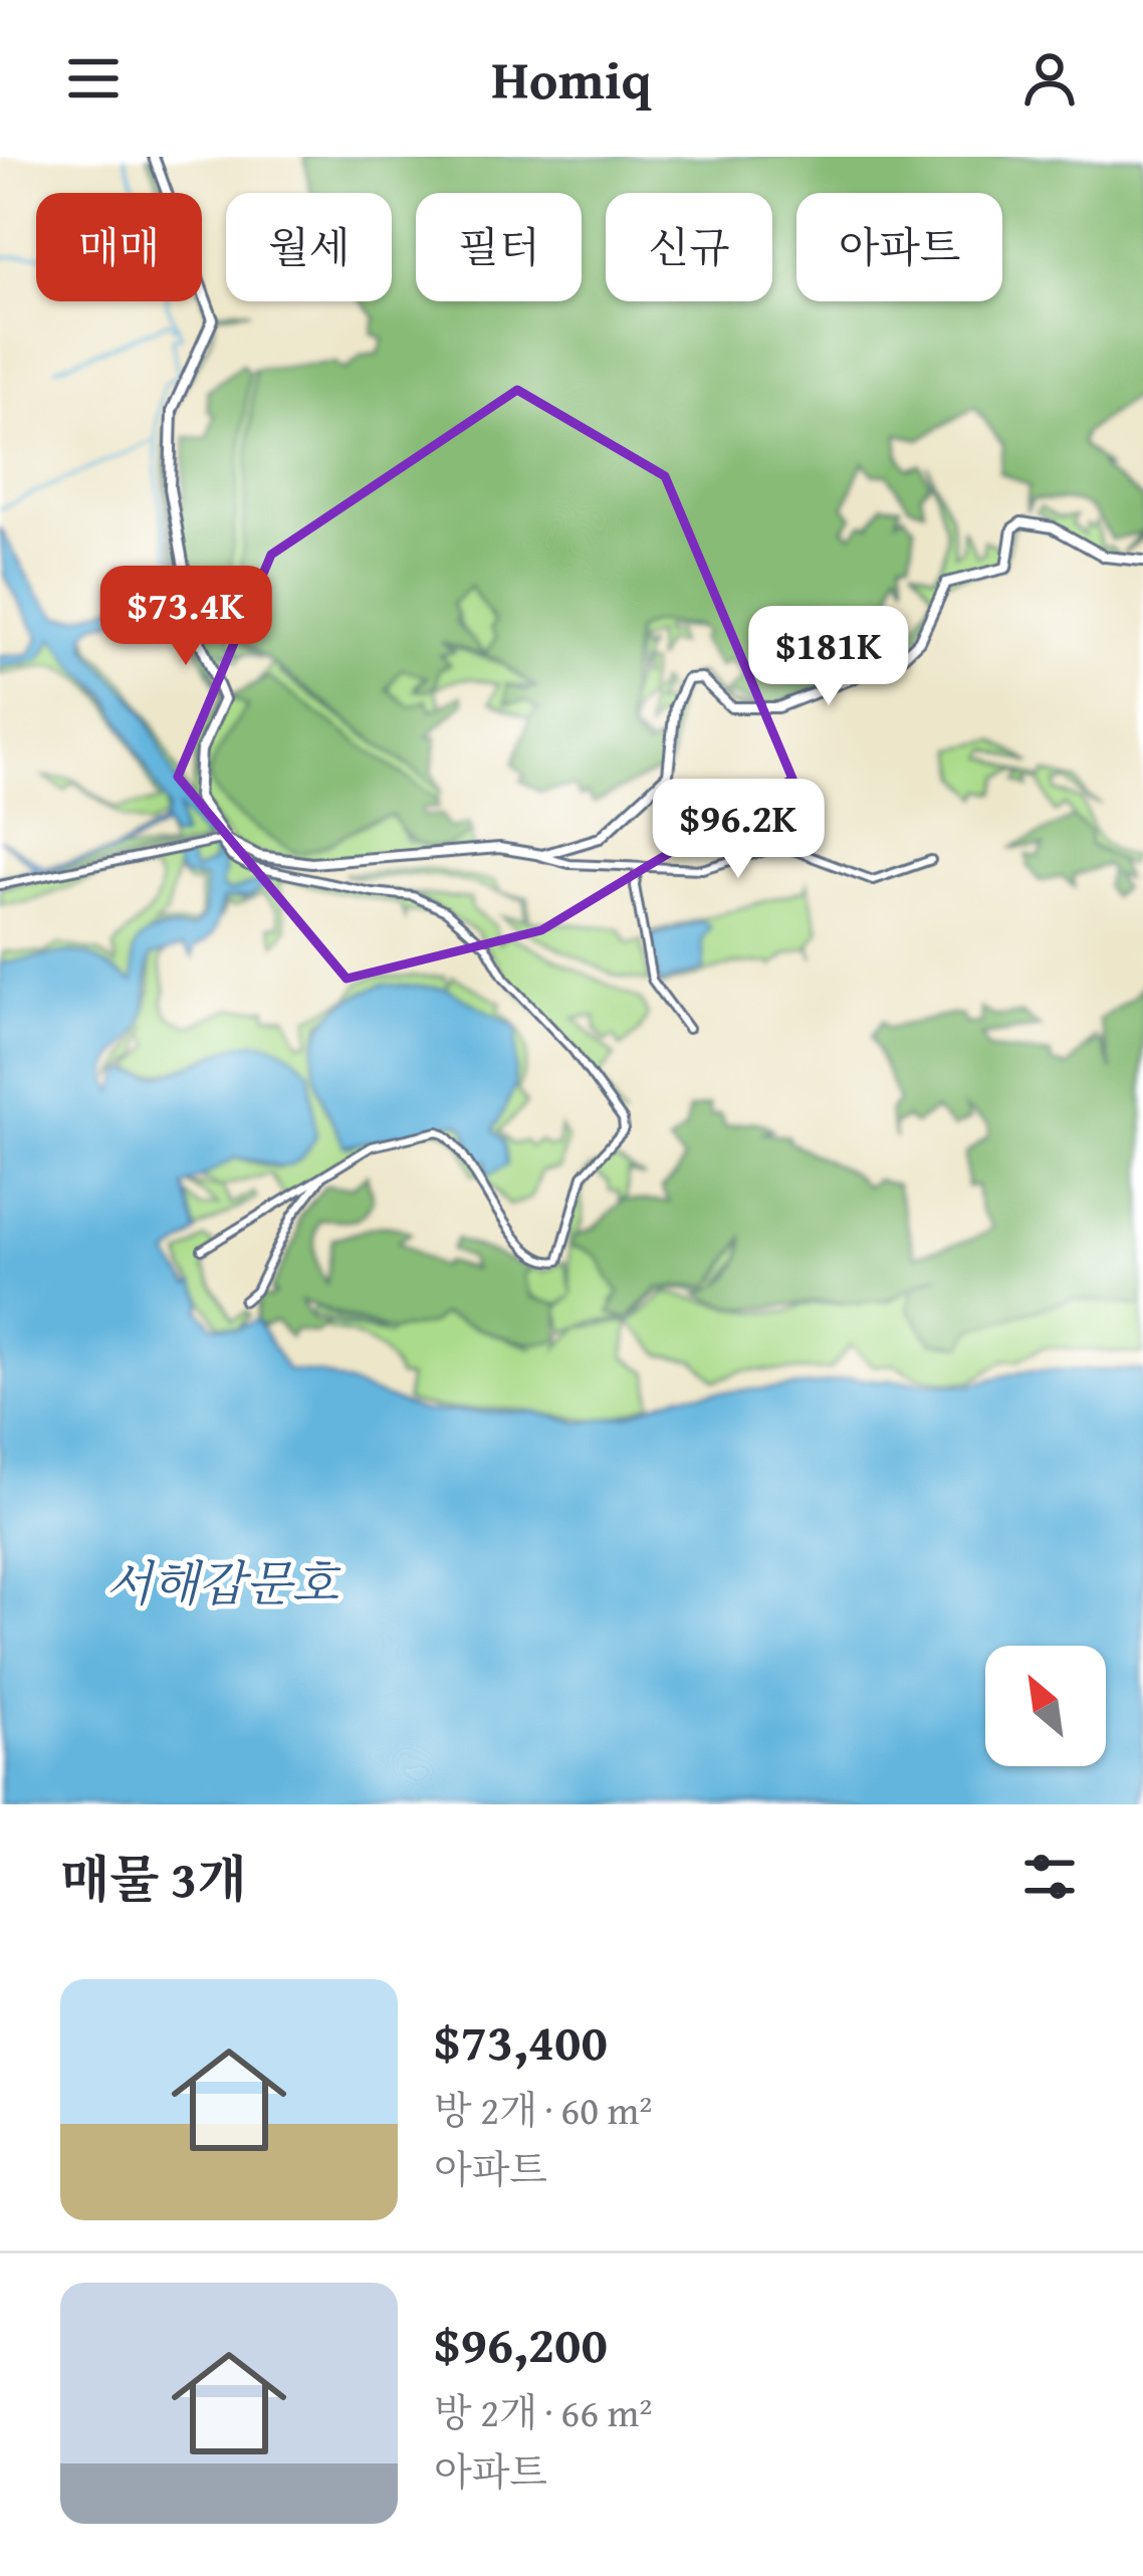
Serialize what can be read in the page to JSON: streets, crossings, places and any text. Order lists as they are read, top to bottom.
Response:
{
  "water": ["서해갑문호"],
  "north": "top left",
  "page": {
    "header": "Homiq",
    "chip": [
      "매매",
      "월세",
      "필터",
      "신규",
      "아파트"
    ],
    "price": ["$73.4K", "$181K", "$96.2K"],
    "heading": "매물 3개",
    "list": [
      {
        "name": "$73,400",
        "note": "방 2개 · 60 m² · 아파트"
      },
      {
        "name": "$96,200",
        "note": "방 2개 · 66 m² · 아파트"
      }
    ]
  }
}
